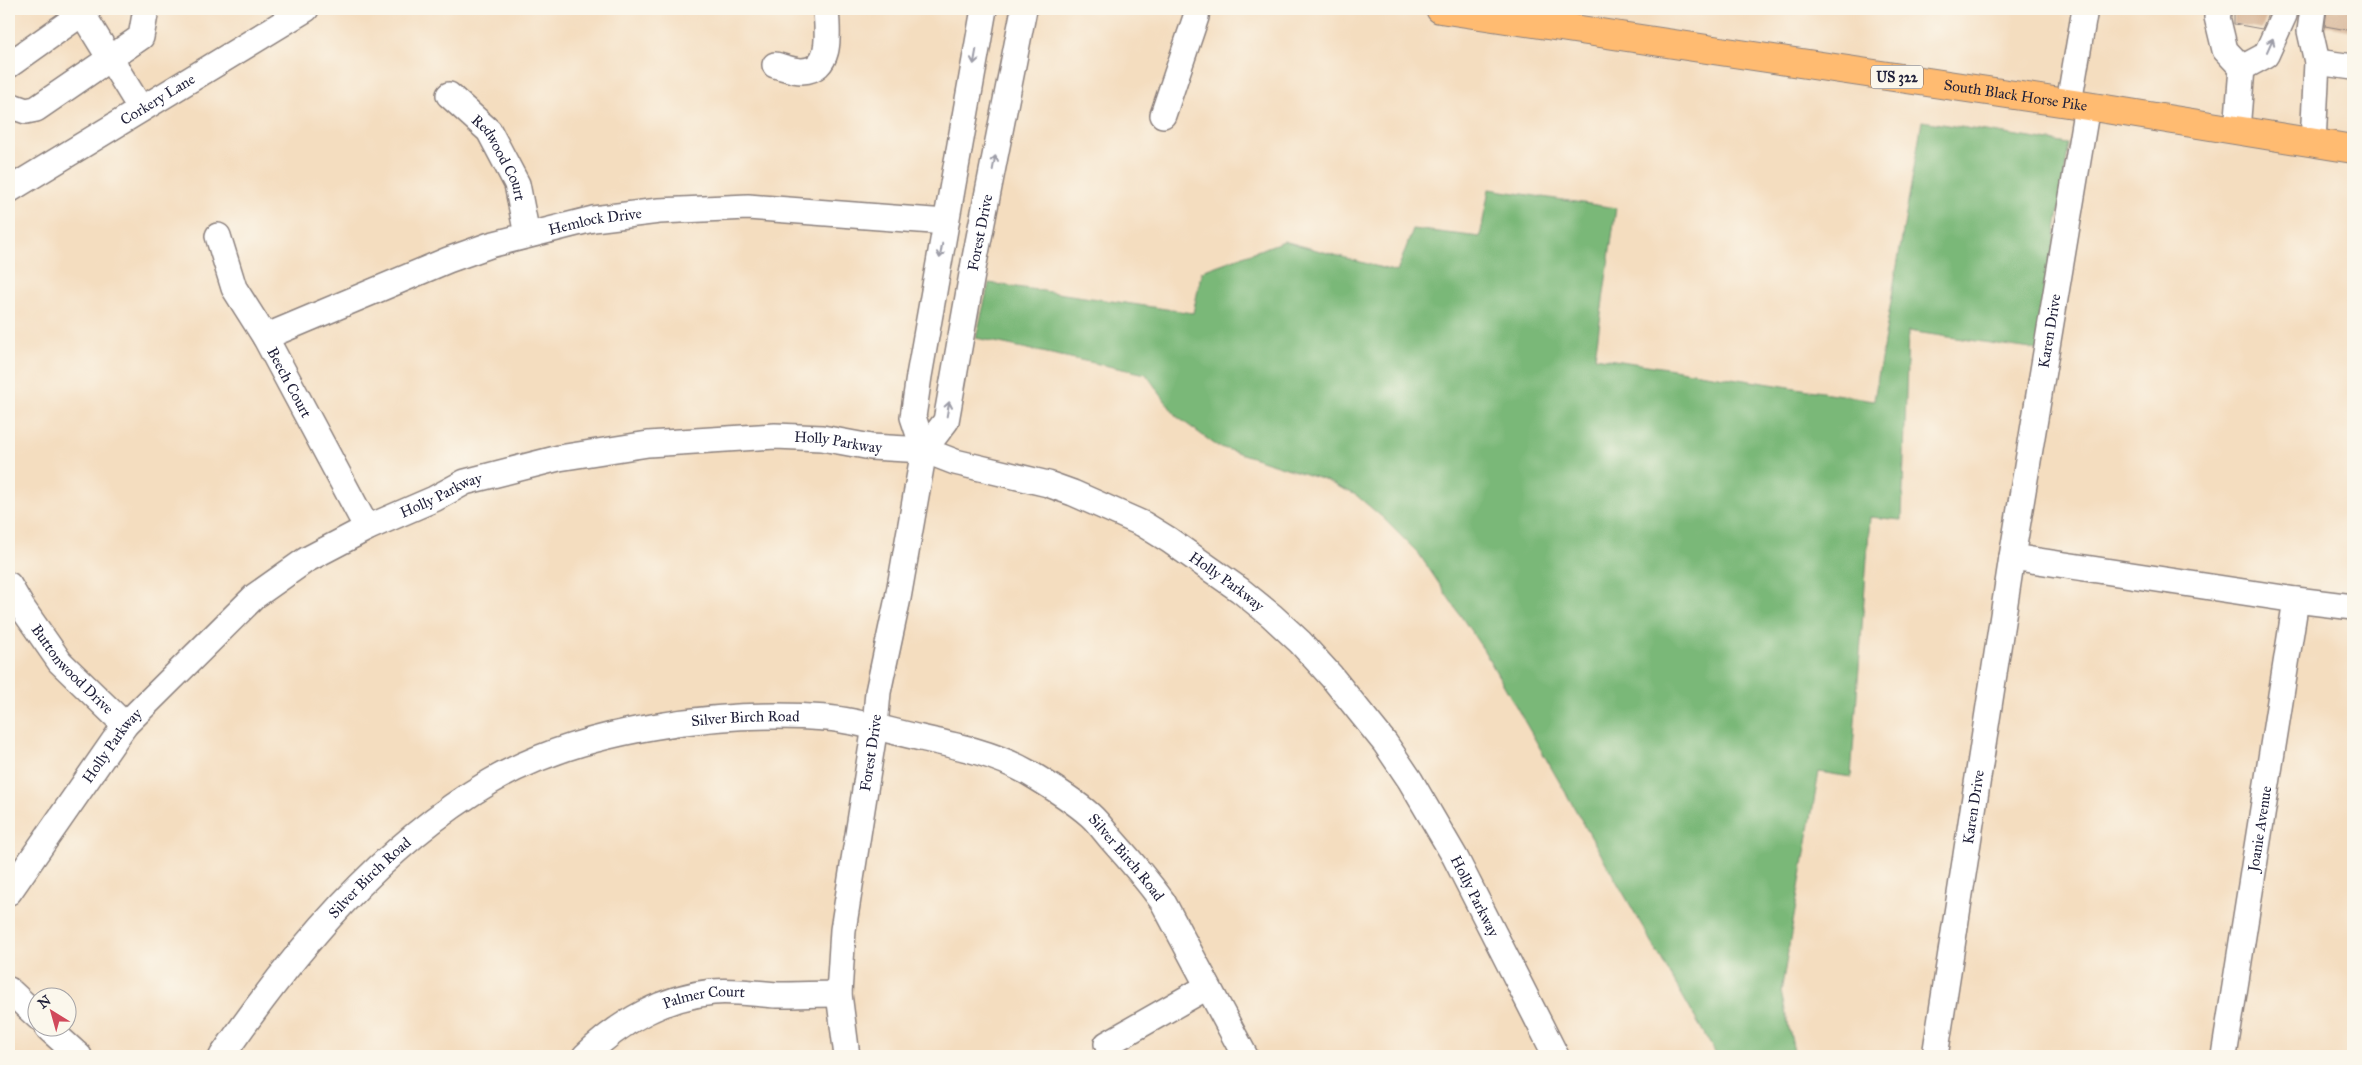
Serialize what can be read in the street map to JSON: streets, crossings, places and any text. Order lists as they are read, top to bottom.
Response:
{
  "streets": {
    "highway": ["US 322", "South Black Horse Pike"],
    "street": [
      "Corkery Lane",
      "Redwood Court",
      "Hemlock Drive",
      "Forest Drive",
      "Karen Drive",
      "Beech Court",
      "Holly Parkway",
      "Buttonwood Drive",
      "Silver Birch Road",
      "Joanie Avenue",
      "Palmer Court"
    ]
  },
  "crossings": [
    ["South Black Horse Pike", "Karen Drive"],
    ["Redwood Court", "Hemlock Drive"],
    ["Hemlock Drive", "Forest Drive"],
    ["Hemlock Drive", "Beech Court"],
    ["Forest Drive", "Holly Parkway"],
    ["Forest Drive", "Silver Birch Road"],
    ["Forest Drive", "Palmer Court"],
    ["Beech Court", "Holly Parkway"],
    ["Holly Parkway", "Buttonwood Drive"]
  ],
  "north": "top left"
}
